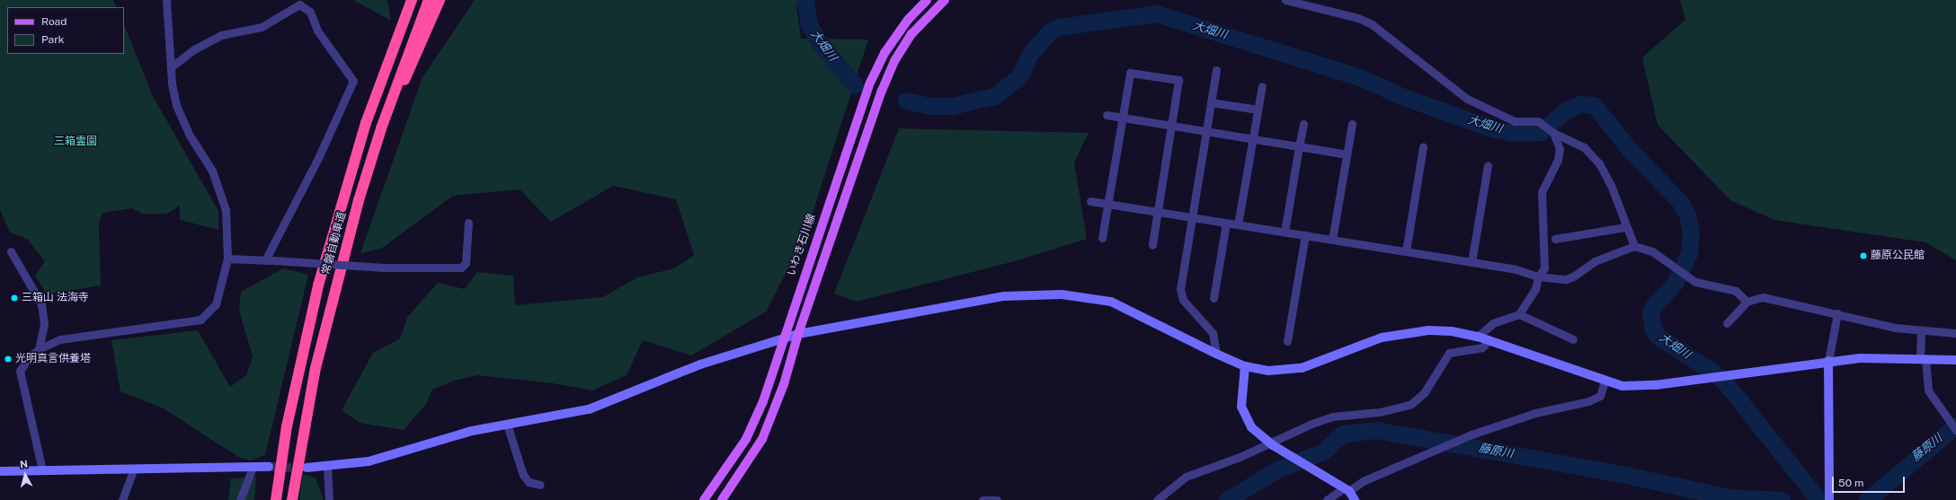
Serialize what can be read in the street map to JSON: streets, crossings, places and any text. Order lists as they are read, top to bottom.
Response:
{
  "streets": {
    "highway": ["常磐自動車道"],
    "main road": ["いわき石川線"]
  },
  "water": ["大畑川", "藤原川"],
  "parks": ["三箱霊園"],
  "places": ["藤原公民館", "三箱山 法海寺", "光明真言供養塔"],
  "legend": ["Road", "Park"],
  "scale_bar": "50 m",
  "north": "top"
}
